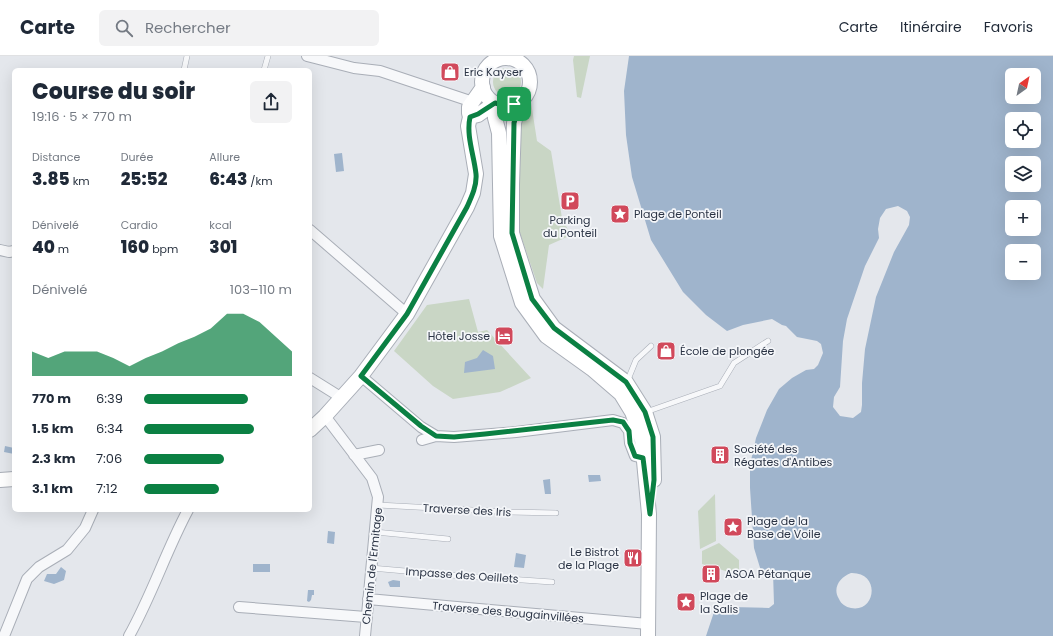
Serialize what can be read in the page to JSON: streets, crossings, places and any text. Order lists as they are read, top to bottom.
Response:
{
  "streets": {
    "street": ["Chemin de l'Ermitage", "Traverse des Bougainvillées"],
    "lane": ["Traverse des Iris", "Impasse des Oeillets"]
  },
  "crossings": [
    ["Traverse des Iris", "Chemin de l'Ermitage"],
    ["Chemin de l'Ermitage", "Impasse des Oeillets"],
    ["Chemin de l'Ermitage", "Traverse des Bougainvillées"]
  ],
  "places": {
    "shop": ["Eric Kayser", "École de plongée"],
    "parking": ["Parking du Ponteil"],
    "place": ["Plage de Ponteil", "Plage de la Base de Voile", "Plage de la Salis"],
    "hotel": ["Hôtel Josse"],
    "building": ["Société des Régates d'Antibes", "ASOA Pétanque"],
    "restaurant": ["Le Bistrot de la Plage"]
  },
  "north": "top right",
  "page": {
    "header": "Carte",
    "search": "Rechercher",
    "nav": ["Carte", "Itinéraire", "Favoris"],
    "map_buttons": ["+", "−"],
    "heading": ["Course du soir", "19:16 · 5 × 770 m"],
    "stats": [
      ["Distance", "3.85 km"],
      ["Durée", "25:52"],
      ["Allure", "6:43 /km"],
      ["Dénivelé", "40 m"],
      ["Cardio", "160 bpm"],
      ["kcal", "301"]
    ],
    "chart": ["Dénivelé", "103–110 m"],
    "list": [
      {
        "name": "770 m",
        "note": "6:39"
      },
      {
        "name": "1.5 km",
        "note": "6:34"
      },
      {
        "name": "2.3 km",
        "note": "7:06"
      },
      {
        "name": "3.1 km",
        "note": "7:12"
      }
    ]
  }
}
